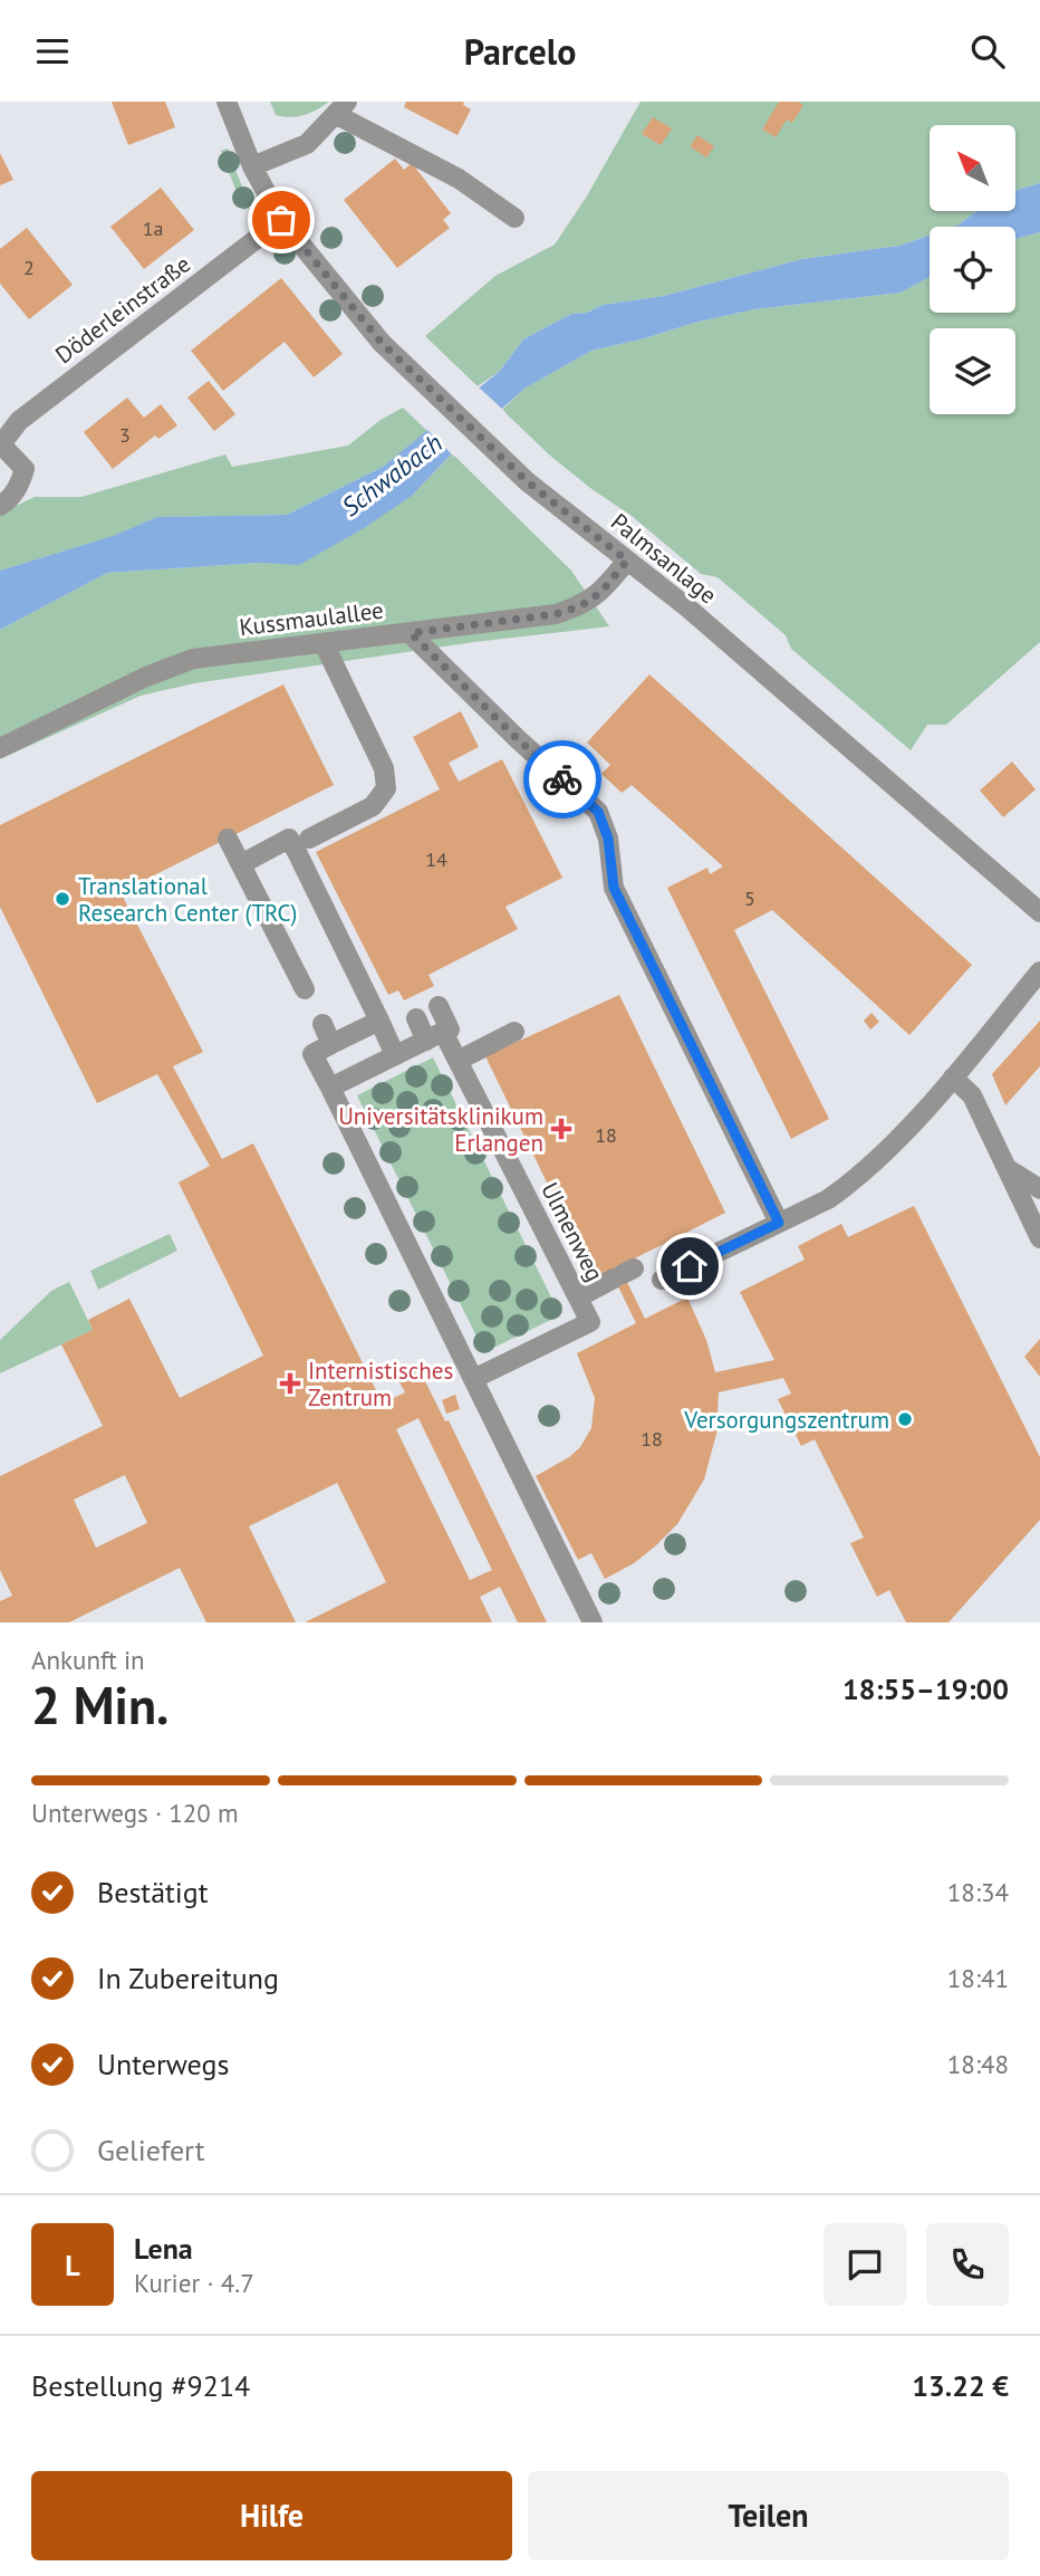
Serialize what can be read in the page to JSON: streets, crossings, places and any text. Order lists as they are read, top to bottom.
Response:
{
  "streets": {
    "street": [
      "Döderleinstraße",
      "Palmsanlage",
      "Kussmaulallee",
      "Ulmenweg"
    ]
  },
  "crossings": [
    ["Döderleinstraße", "Palmsanlage"],
    ["Palmsanlage", "Kussmaulallee"]
  ],
  "water": ["Schwabach"],
  "places": {
    "other": ["Translational Research Center (TRC)", "Versorgungszentrum"],
    "health": ["Universitätsklinikum Erlangen", "Internistisches Zentrum"]
  },
  "house_numbers": [
    "1a",
    "2",
    "3",
    "14",
    "5",
    "18",
    "18"
  ],
  "north": "top left",
  "page": {
    "header": "Parcelo",
    "heading": ["2 Min.", "Ankunft in", "18:55–19:00"],
    "panel": [
      "Lena",
      "Kurier · 4.7",
      "Bestellung #9214",
      "13.22 €"
    ],
    "bar": "Unterwegs · 120 m",
    "list": [
      ["Bestätigt", "18:34"],
      ["In Zubereitung", "18:41"],
      ["Unterwegs", "18:48"],
      "Geliefert"
    ],
    "round": "L",
    "buttons": ["Hilfe", "Teilen"]
  }
}
